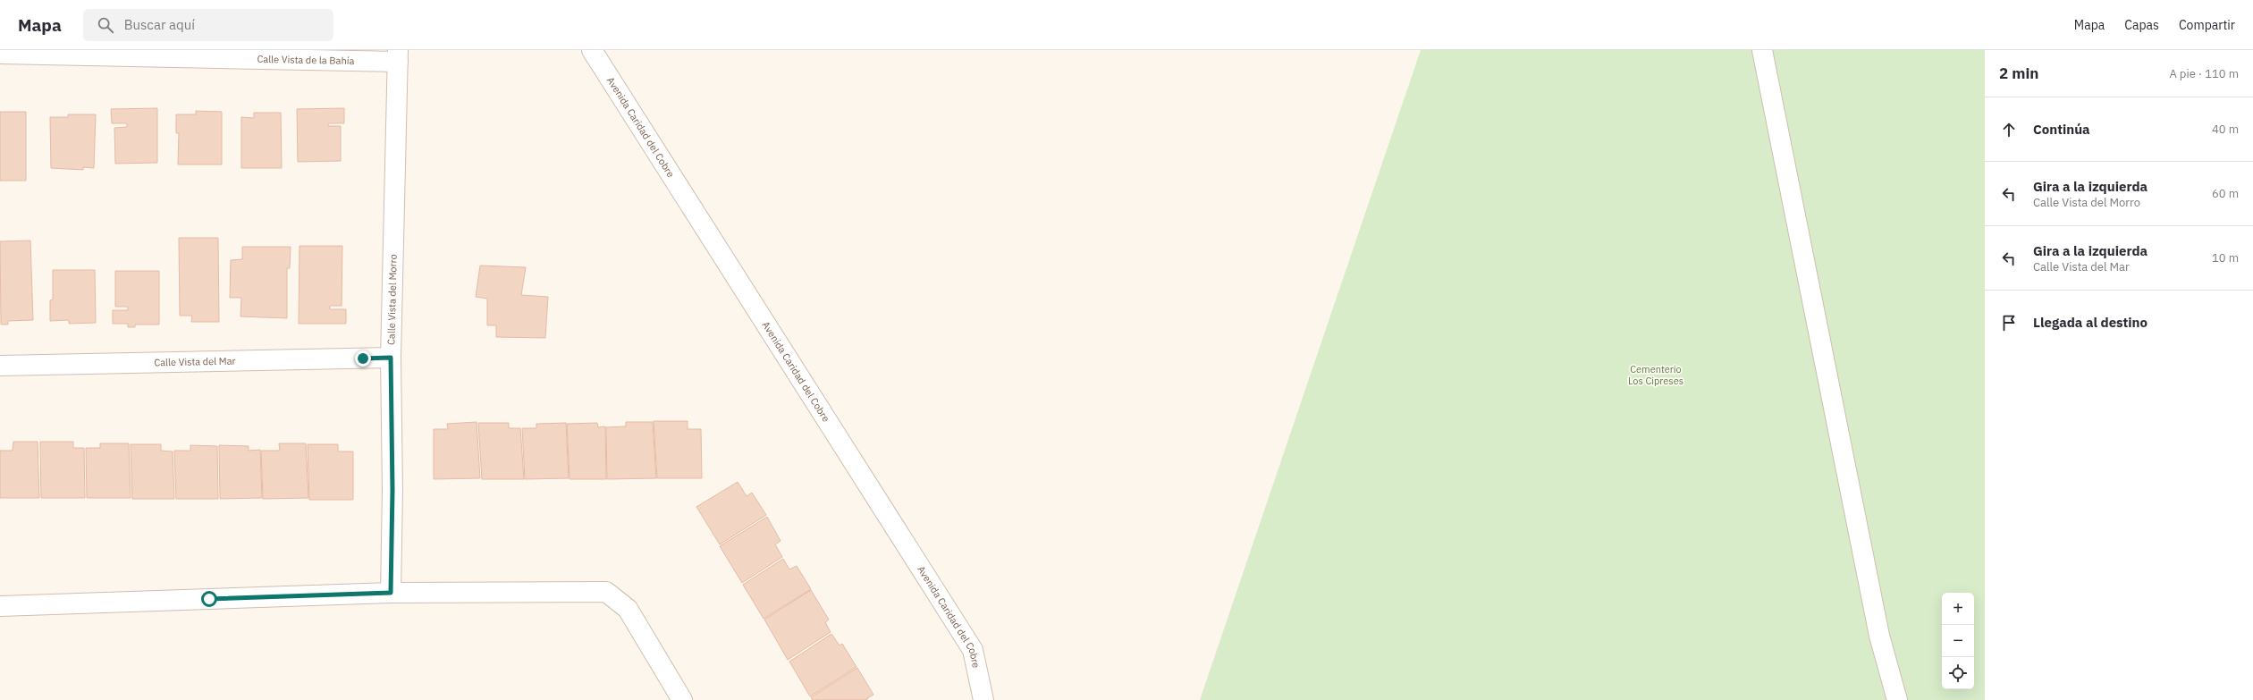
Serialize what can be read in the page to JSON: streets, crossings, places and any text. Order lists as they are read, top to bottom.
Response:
{
  "streets": {
    "street": [
      "Calle Vista de la Bahía",
      "Avenida Caridad del Cobre",
      "Calle Vista del Morro",
      "Calle Vista del Mar"
    ]
  },
  "crossings": [
    ["Calle Vista de la Bahía", "Calle Vista del Morro"],
    ["Calle Vista del Morro", "Calle Vista del Mar"]
  ],
  "parks": ["Cementerio Los Cipreses"],
  "page": {
    "header": "Mapa",
    "search": "Buscar aquí",
    "nav": ["Mapa", "Capas", "Compartir"],
    "heading": ["2 min", "A pie · 110 m"],
    "list": [
      ["Continúa", "40 m"],
      ["Gira a la izquierda", "Calle Vista del Morro", "60 m"],
      ["Gira a la izquierda", "Calle Vista del Mar", "10 m"],
      "Llegada al destino"
    ],
    "map_buttons": ["+", "−"]
  }
}
